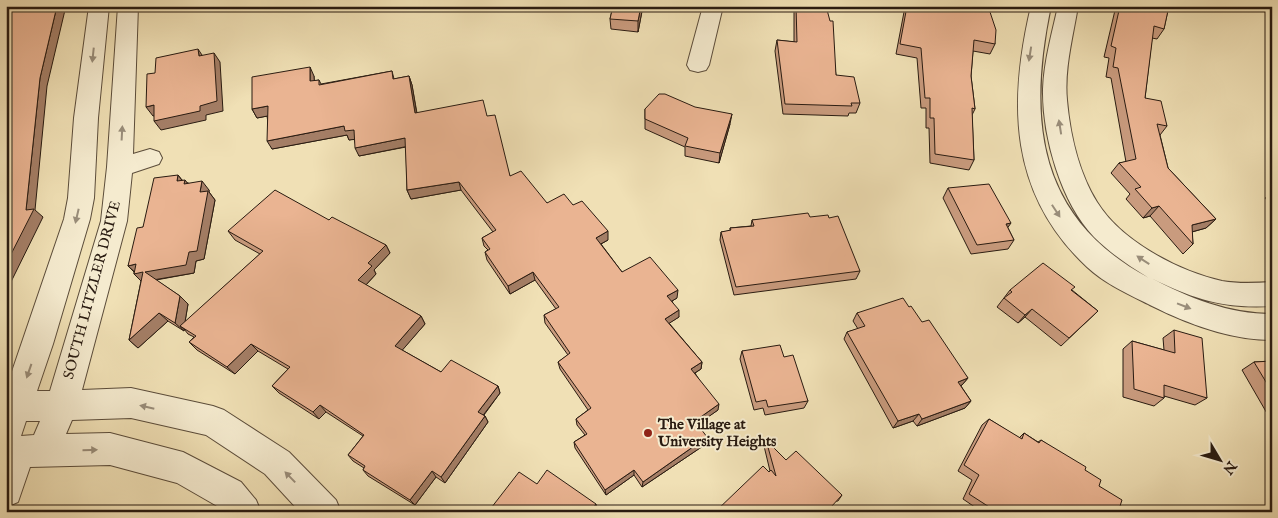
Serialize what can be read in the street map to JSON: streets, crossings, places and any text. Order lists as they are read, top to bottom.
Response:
{
  "streets": {
    "street": ["SOUTH LITZLER DRIVE"]
  },
  "places": ["The Village at University Heights"],
  "north": "bottom right"
}
